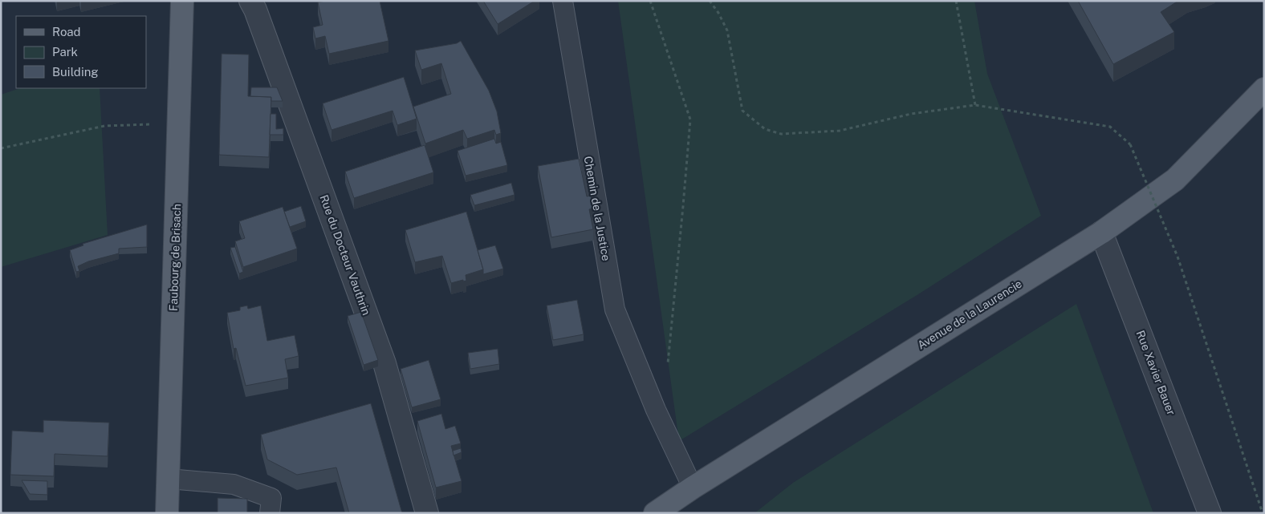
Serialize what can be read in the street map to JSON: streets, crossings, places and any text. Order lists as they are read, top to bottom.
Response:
{
  "streets": {
    "main road": ["Faubourg de Brisach", "Avenue de la Laurencie"],
    "street": ["Rue du Docteur Vauthrin", "Rue Xavier Bauer"],
    "lane": ["Chemin de la Justice"]
  },
  "crossings": [
    ["Chemin de la Justice", "Avenue de la Laurencie"],
    ["Avenue de la Laurencie", "Rue Xavier Bauer"]
  ],
  "legend": ["Road", "Park", "Building"]
}
